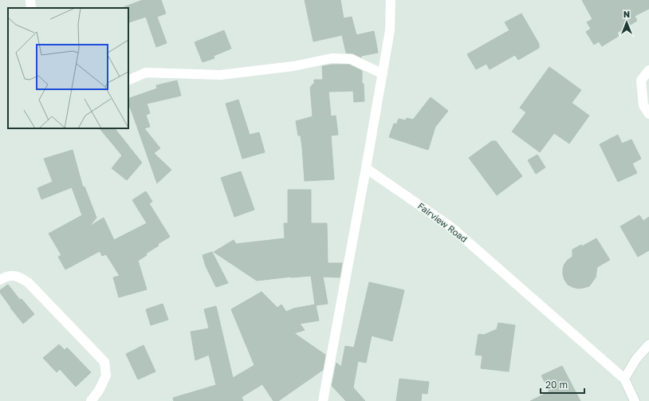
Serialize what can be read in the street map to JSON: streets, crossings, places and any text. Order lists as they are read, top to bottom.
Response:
{
  "streets": {
    "street": ["Fairview Road"]
  },
  "scale_bar": "20 m",
  "north": "top"
}
